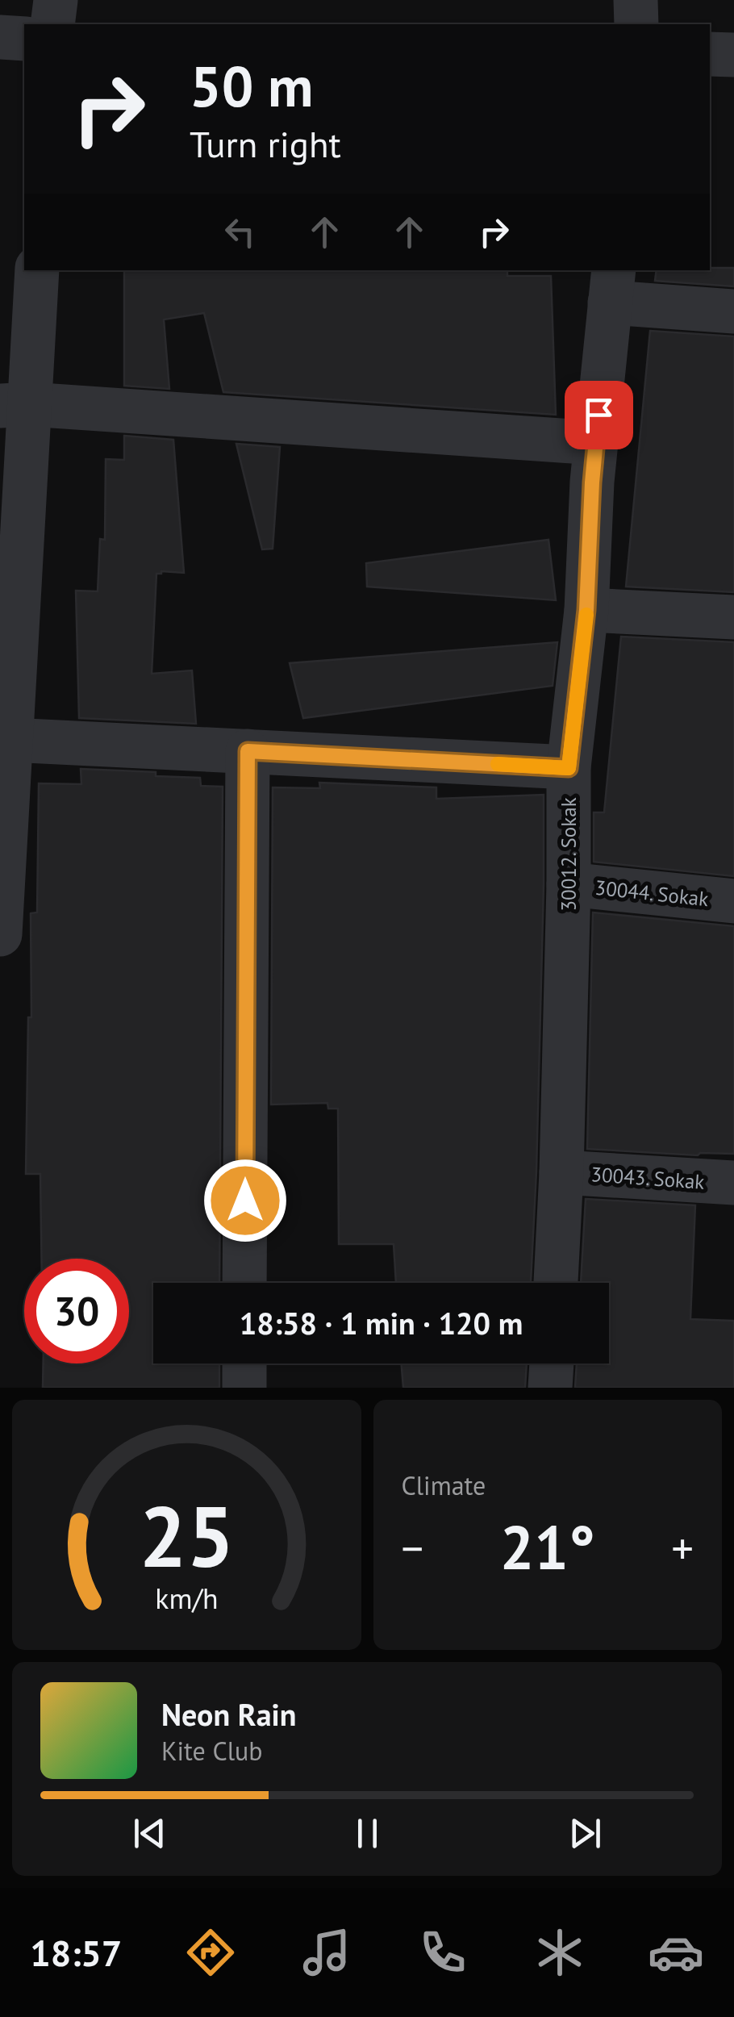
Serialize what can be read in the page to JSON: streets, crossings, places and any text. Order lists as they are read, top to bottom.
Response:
{
  "streets": {
    "street": ["30012. Sokak", "30044. Sokak", "30043. Sokak"]
  },
  "crossings": [
    ["30012. Sokak", "30044. Sokak"],
    ["30012. Sokak", "30043. Sokak"]
  ],
  "page": {
    "turn": ["50 m", "Turn right"],
    "limit": "30",
    "trip": "18:58 · 1 min · 120 m",
    "tile": "Climate",
    "heat": ["−", "21°", "+"],
    "song": ["Neon Rain", "Kite Club"],
    "tabs": "18:57",
    "gauge": ["25", "km/h"]
  }
}
